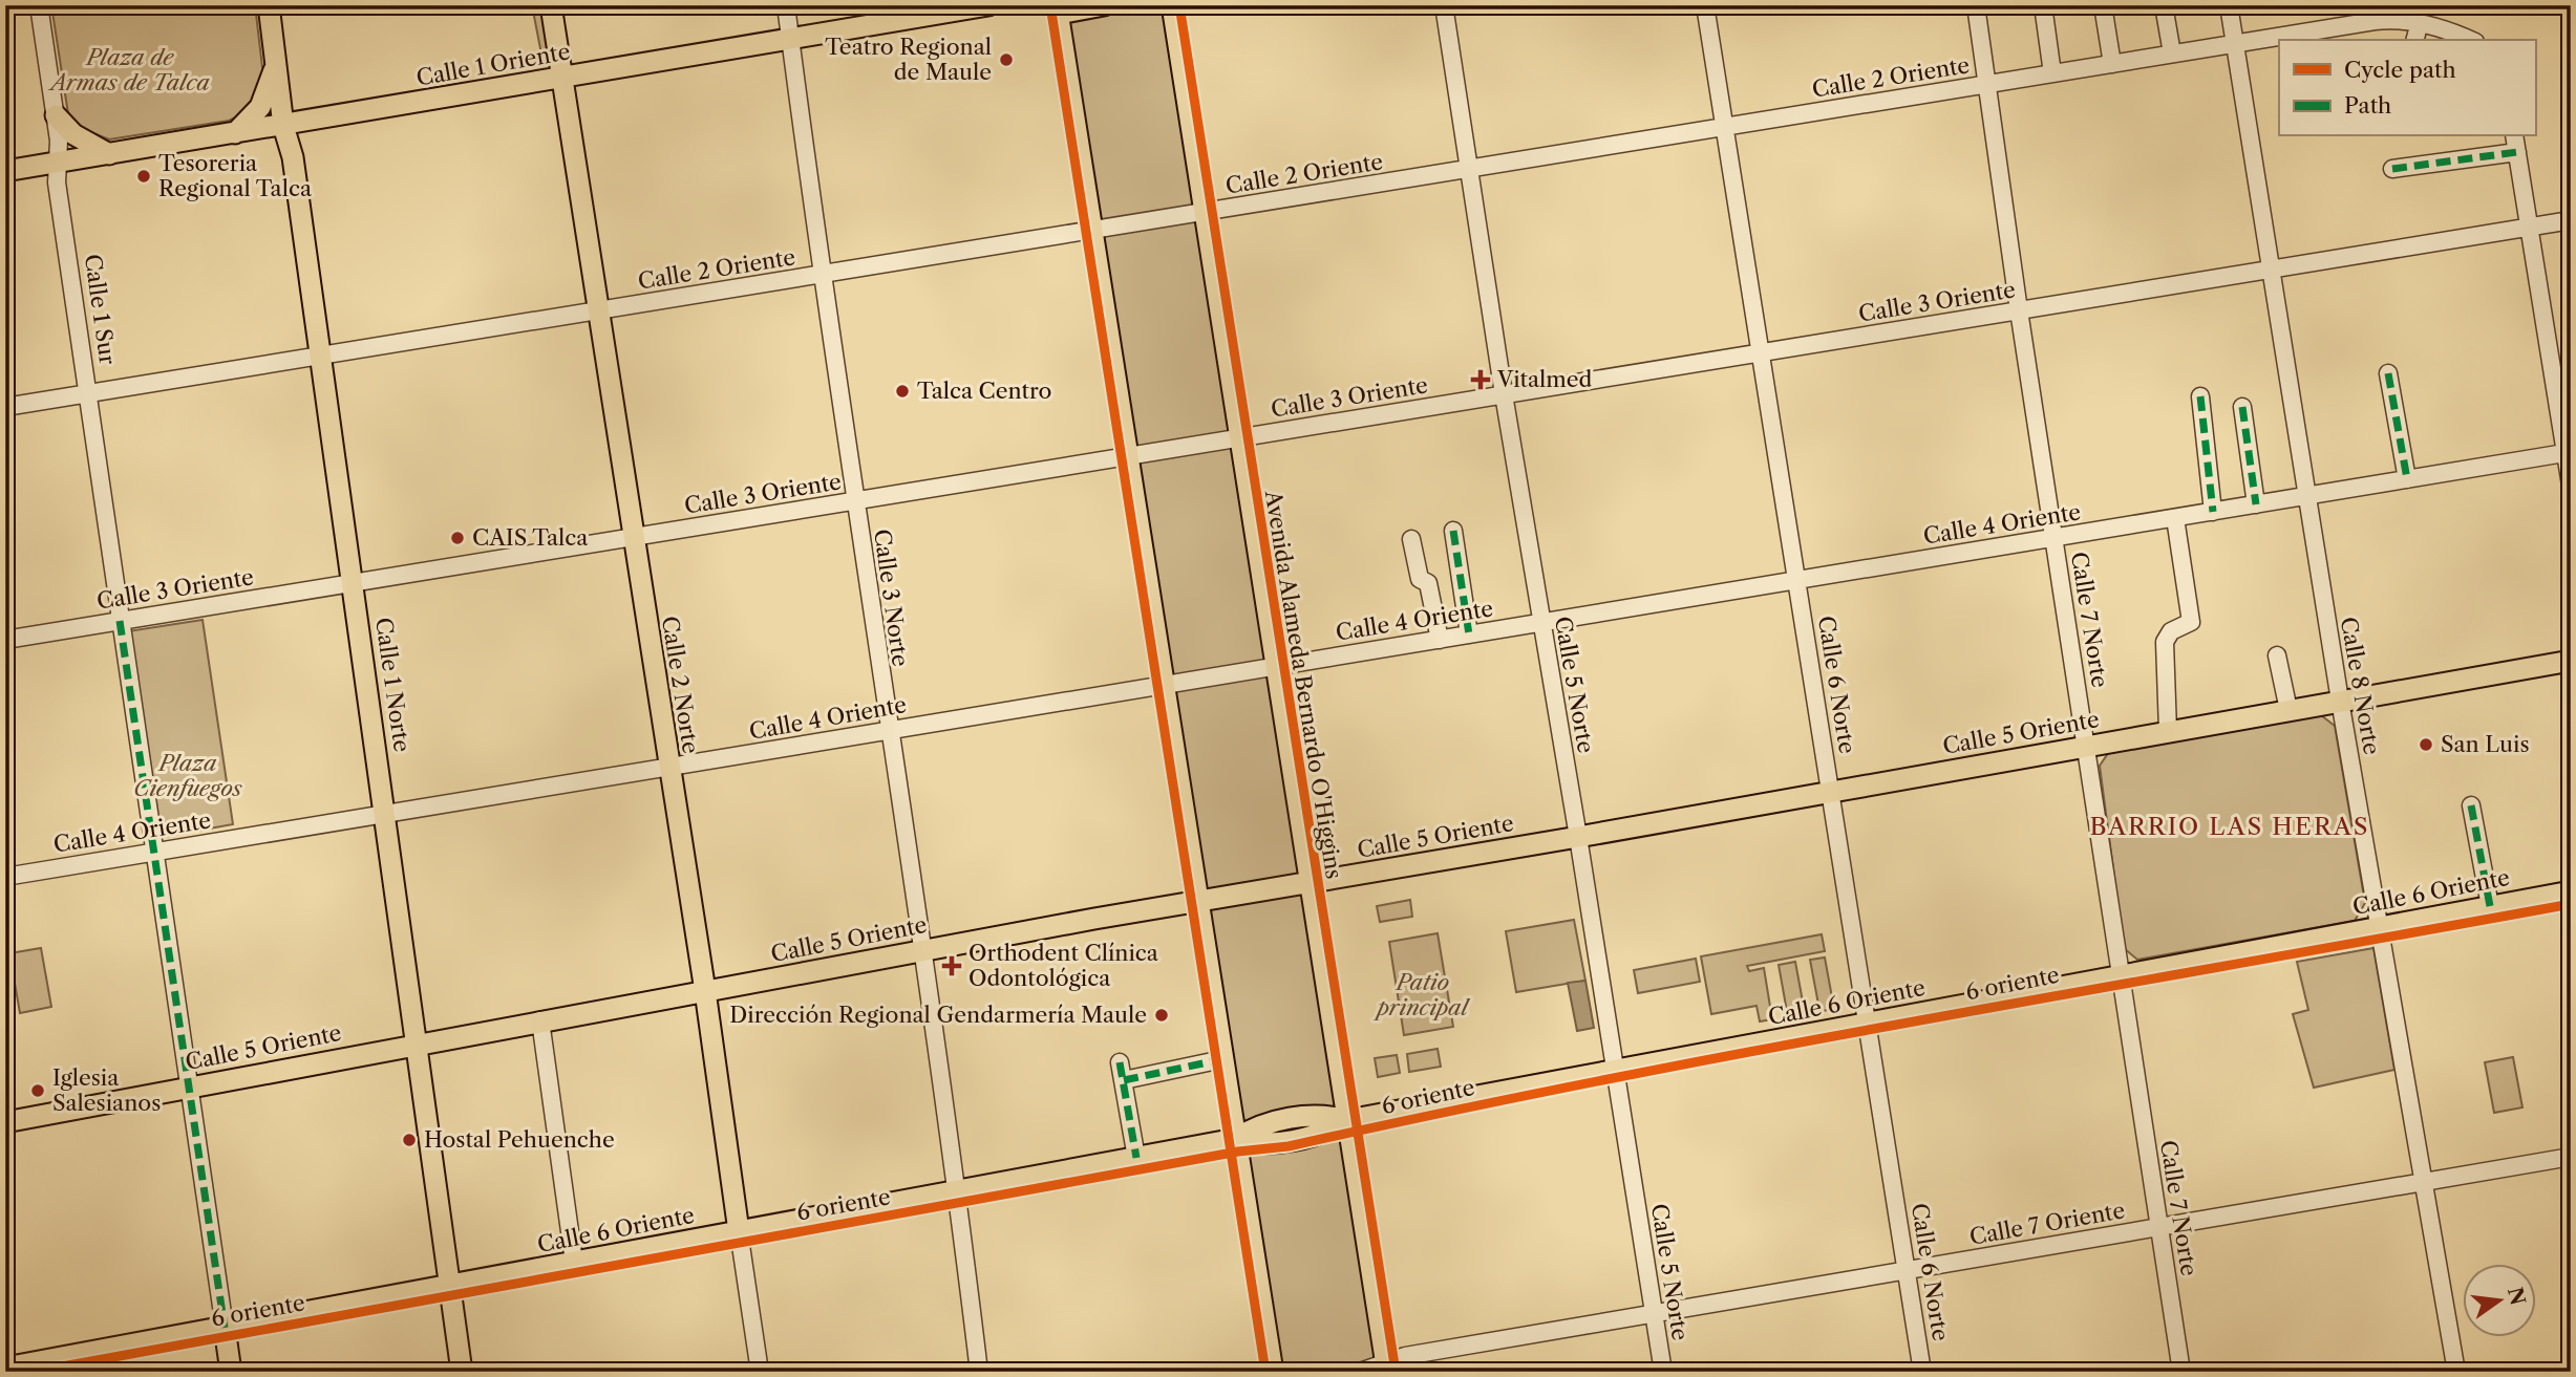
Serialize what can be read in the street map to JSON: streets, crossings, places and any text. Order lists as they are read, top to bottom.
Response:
{
  "streets": {
    "main road": [
      "Calle 1 Oriente",
      "Calle 1 Norte",
      "Calle 2 Norte",
      "Avenida Alameda Bernardo O'Higgins",
      "Calle 5 Oriente",
      "Calle 6 Oriente"
    ],
    "street": [
      "Calle 2 Oriente",
      "Calle 3 Oriente",
      "Calle 1 Sur",
      "Calle 4 Oriente",
      "Calle 3 Norte",
      "Calle 7 Norte",
      "Calle 5 Norte",
      "Calle 6 Norte",
      "Calle 8 Norte",
      "Calle 7 Oriente"
    ],
    "cycle path": ["6 oriente"]
  },
  "crossings": [
    ["Calle 1 Oriente", "Calle 1 Sur"],
    ["Calle 1 Oriente", "Calle 3 Norte"],
    ["Calle 1 Oriente", "Calle 1 Norte"],
    ["Calle 1 Oriente", "Calle 2 Norte"],
    ["Calle 2 Oriente", "Calle 1 Sur"],
    ["Calle 2 Oriente", "Calle 3 Norte"],
    ["Calle 2 Oriente", "Calle 7 Norte"],
    ["Calle 2 Oriente", "Calle 1 Norte"],
    ["Calle 2 Oriente", "Calle 2 Norte"],
    ["Calle 2 Oriente", "Avenida Alameda Bernardo O'Higgins"],
    ["Calle 2 Oriente", "Calle 5 Norte"],
    ["Calle 2 Oriente", "Calle 6 Norte"],
    ["Calle 2 Oriente", "Calle 8 Norte"],
    ["Calle 3 Oriente", "Calle 1 Sur"],
    ["Calle 3 Oriente", "Calle 3 Norte"],
    ["Calle 3 Oriente", "Calle 7 Norte"],
    ["Calle 3 Oriente", "Calle 1 Norte"],
    ["Calle 3 Oriente", "Calle 2 Norte"],
    ["Calle 3 Oriente", "Avenida Alameda Bernardo O'Higgins"],
    ["Calle 3 Oriente", "Calle 5 Norte"],
    ["Calle 3 Oriente", "Calle 6 Norte"],
    ["Calle 3 Oriente", "Calle 8 Norte"],
    ["Calle 1 Sur", "Calle 4 Oriente"],
    ["Calle 1 Sur", "Calle 5 Oriente"],
    ["Calle 1 Sur", "Calle 6 Oriente"],
    ["Calle 4 Oriente", "Calle 3 Norte"],
    ["Calle 4 Oriente", "Calle 7 Norte"],
    ["Calle 4 Oriente", "Calle 1 Norte"],
    ["Calle 4 Oriente", "Calle 2 Norte"],
    ["Calle 4 Oriente", "Avenida Alameda Bernardo O'Higgins"],
    ["Calle 4 Oriente", "Calle 5 Norte"],
    ["Calle 4 Oriente", "Calle 6 Norte"],
    ["Calle 4 Oriente", "Calle 8 Norte"],
    ["Calle 3 Norte", "Calle 5 Oriente"],
    ["Calle 3 Norte", "Calle 6 Oriente"],
    ["Calle 7 Norte", "Calle 5 Oriente"],
    ["Calle 7 Norte", "Calle 6 Oriente"],
    ["Calle 7 Norte", "Calle 7 Oriente"],
    ["Calle 1 Norte", "Calle 5 Oriente"],
    ["Calle 1 Norte", "Calle 6 Oriente"],
    ["Calle 2 Norte", "Calle 5 Oriente"],
    ["Calle 2 Norte", "Calle 6 Oriente"],
    ["Avenida Alameda Bernardo O'Higgins", "Calle 5 Oriente"],
    ["Avenida Alameda Bernardo O'Higgins", "Calle 6 Oriente"],
    ["Avenida Alameda Bernardo O'Higgins", "Calle 7 Oriente"],
    ["Calle 5 Norte", "Calle 5 Oriente"],
    ["Calle 5 Norte", "Calle 6 Oriente"],
    ["Calle 5 Norte", "Calle 7 Oriente"],
    ["Calle 6 Norte", "Calle 5 Oriente"],
    ["Calle 6 Norte", "Calle 6 Oriente"],
    ["Calle 6 Norte", "Calle 7 Oriente"],
    ["Calle 8 Norte", "Calle 5 Oriente"],
    ["Calle 8 Norte", "Calle 6 Oriente"],
    ["Calle 8 Norte", "Calle 7 Oriente"]
  ],
  "districts": ["BARRIO LAS HERAS"],
  "parks": ["Plaza de Armas de Talca", "Plaza Cienfuegos", "Patio principal"],
  "places": {
    "other": [
      "Teatro Regional de Maule",
      "Tesoreria Regional Talca",
      "Talca Centro",
      "CAIS Talca",
      "San Luis",
      "Dirección Regional Gendarmería Maule",
      "Iglesia Salesianos",
      "Hostal Pehuenche"
    ],
    "health": ["Vitalmed", "Orthodent Clínica Odontológica"]
  },
  "legend": ["Cycle path", "Path"],
  "north": "right"
}
